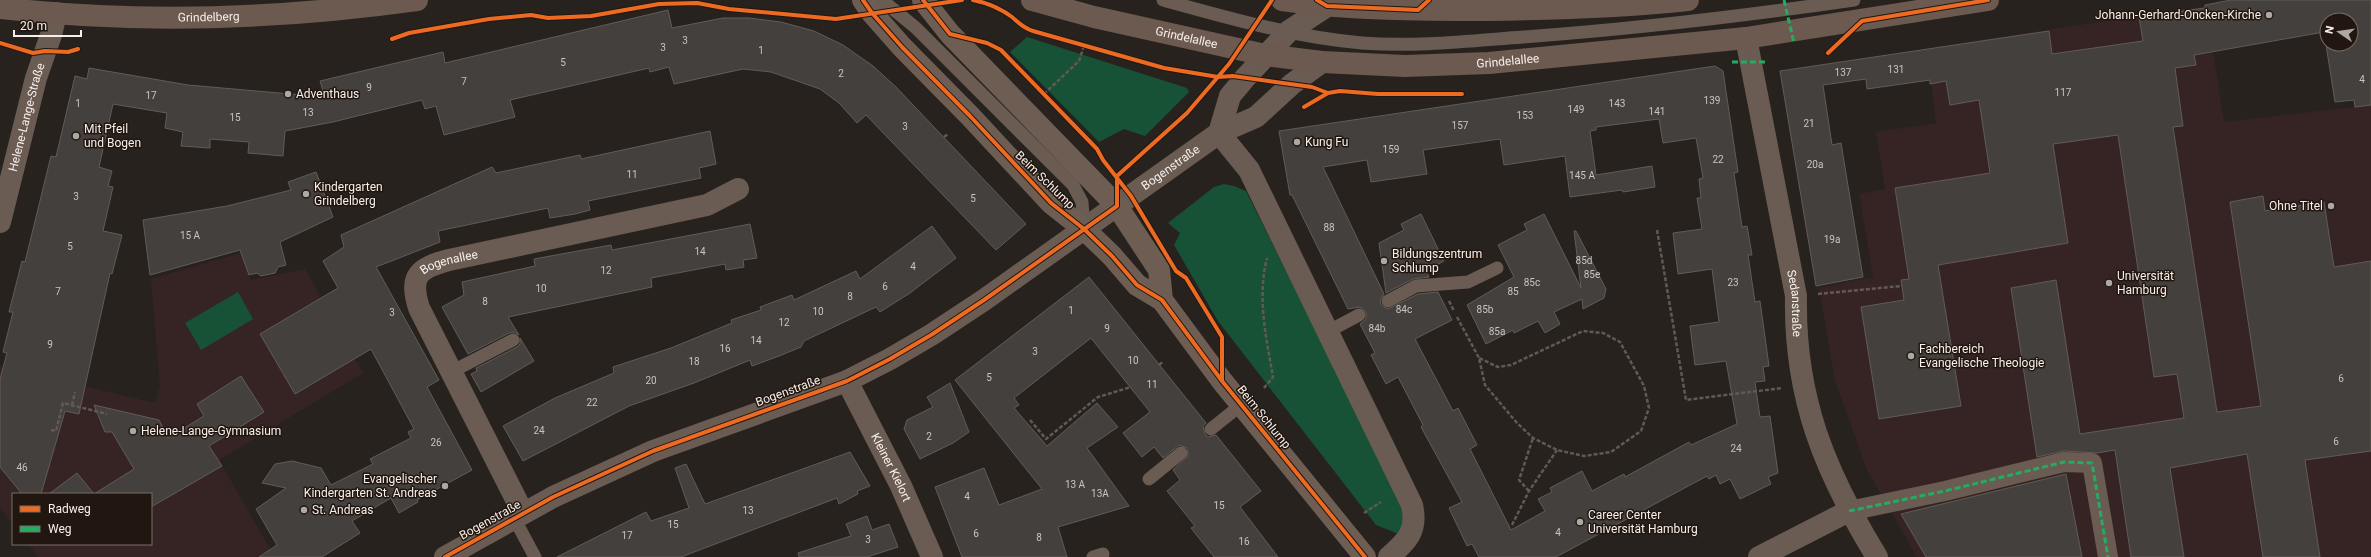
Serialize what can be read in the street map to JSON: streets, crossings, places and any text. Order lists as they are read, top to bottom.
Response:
{
  "streets": {
    "main road": ["Grindelberg", "Grindelallee", "Beim Schlump"],
    "street": [
      "Helene-Lange-Straße",
      "Bogenstraße",
      "Bogenallee",
      "Sedanstraße",
      "Kleiner Kielort"
    ]
  },
  "crossings": [
    ["Grindelberg", "Helene-Lange-Straße"],
    ["Grindelallee", "Bogenstraße"],
    ["Grindelallee", "Sedanstraße"],
    ["Bogenstraße", "Beim Schlump"],
    ["Bogenstraße", "Bogenallee"],
    ["Bogenstraße", "Kleiner Kielort"]
  ],
  "places": [
    "Johann-Gerhard-Oncken-Kirche",
    "Adventhaus",
    "Mit Pfeil und Bogen",
    "Kung Fu",
    "Kindergarten Grindelberg",
    "Ohne Titel",
    "Bildungszentrum Schlump",
    "Universität Hamburg",
    "Fachbereich Evangelische Theologie",
    "Helene-Lange-Gymnasium",
    "Evangelischer Kindergarten St. Andreas",
    "St. Andreas",
    "Career Center Universität Hamburg"
  ],
  "house_numbers": [
    "3",
    "3",
    "1",
    "5",
    "131",
    "137",
    "2",
    "4",
    "7",
    "9",
    "117",
    "17",
    "139",
    "1",
    "143",
    "149",
    "141",
    "13",
    "153",
    "15",
    "21",
    "157",
    "3",
    "159",
    "22",
    "20a",
    "11",
    "145 A",
    "3",
    "5",
    "88",
    "15 A",
    "19a",
    "5",
    "14",
    "85d",
    "4",
    "12",
    "85e",
    "85c",
    "23",
    "6",
    "10",
    "7",
    "85",
    "8",
    "8",
    "84c",
    "85b",
    "1",
    "10",
    "3",
    "12",
    "9",
    "84b",
    "85a",
    "14",
    "9",
    "16",
    "3",
    "10",
    "18",
    "5",
    "6",
    "20",
    "11",
    "22",
    "24",
    "2",
    "6",
    "26",
    "24",
    "46",
    "13 A",
    "13A",
    "4",
    "15",
    "13",
    "15",
    "4",
    "6",
    "17",
    "8",
    "3",
    "16"
  ],
  "legend": ["Radweg", "Weg"],
  "scale_bar": "20 m",
  "north": "left"
}
